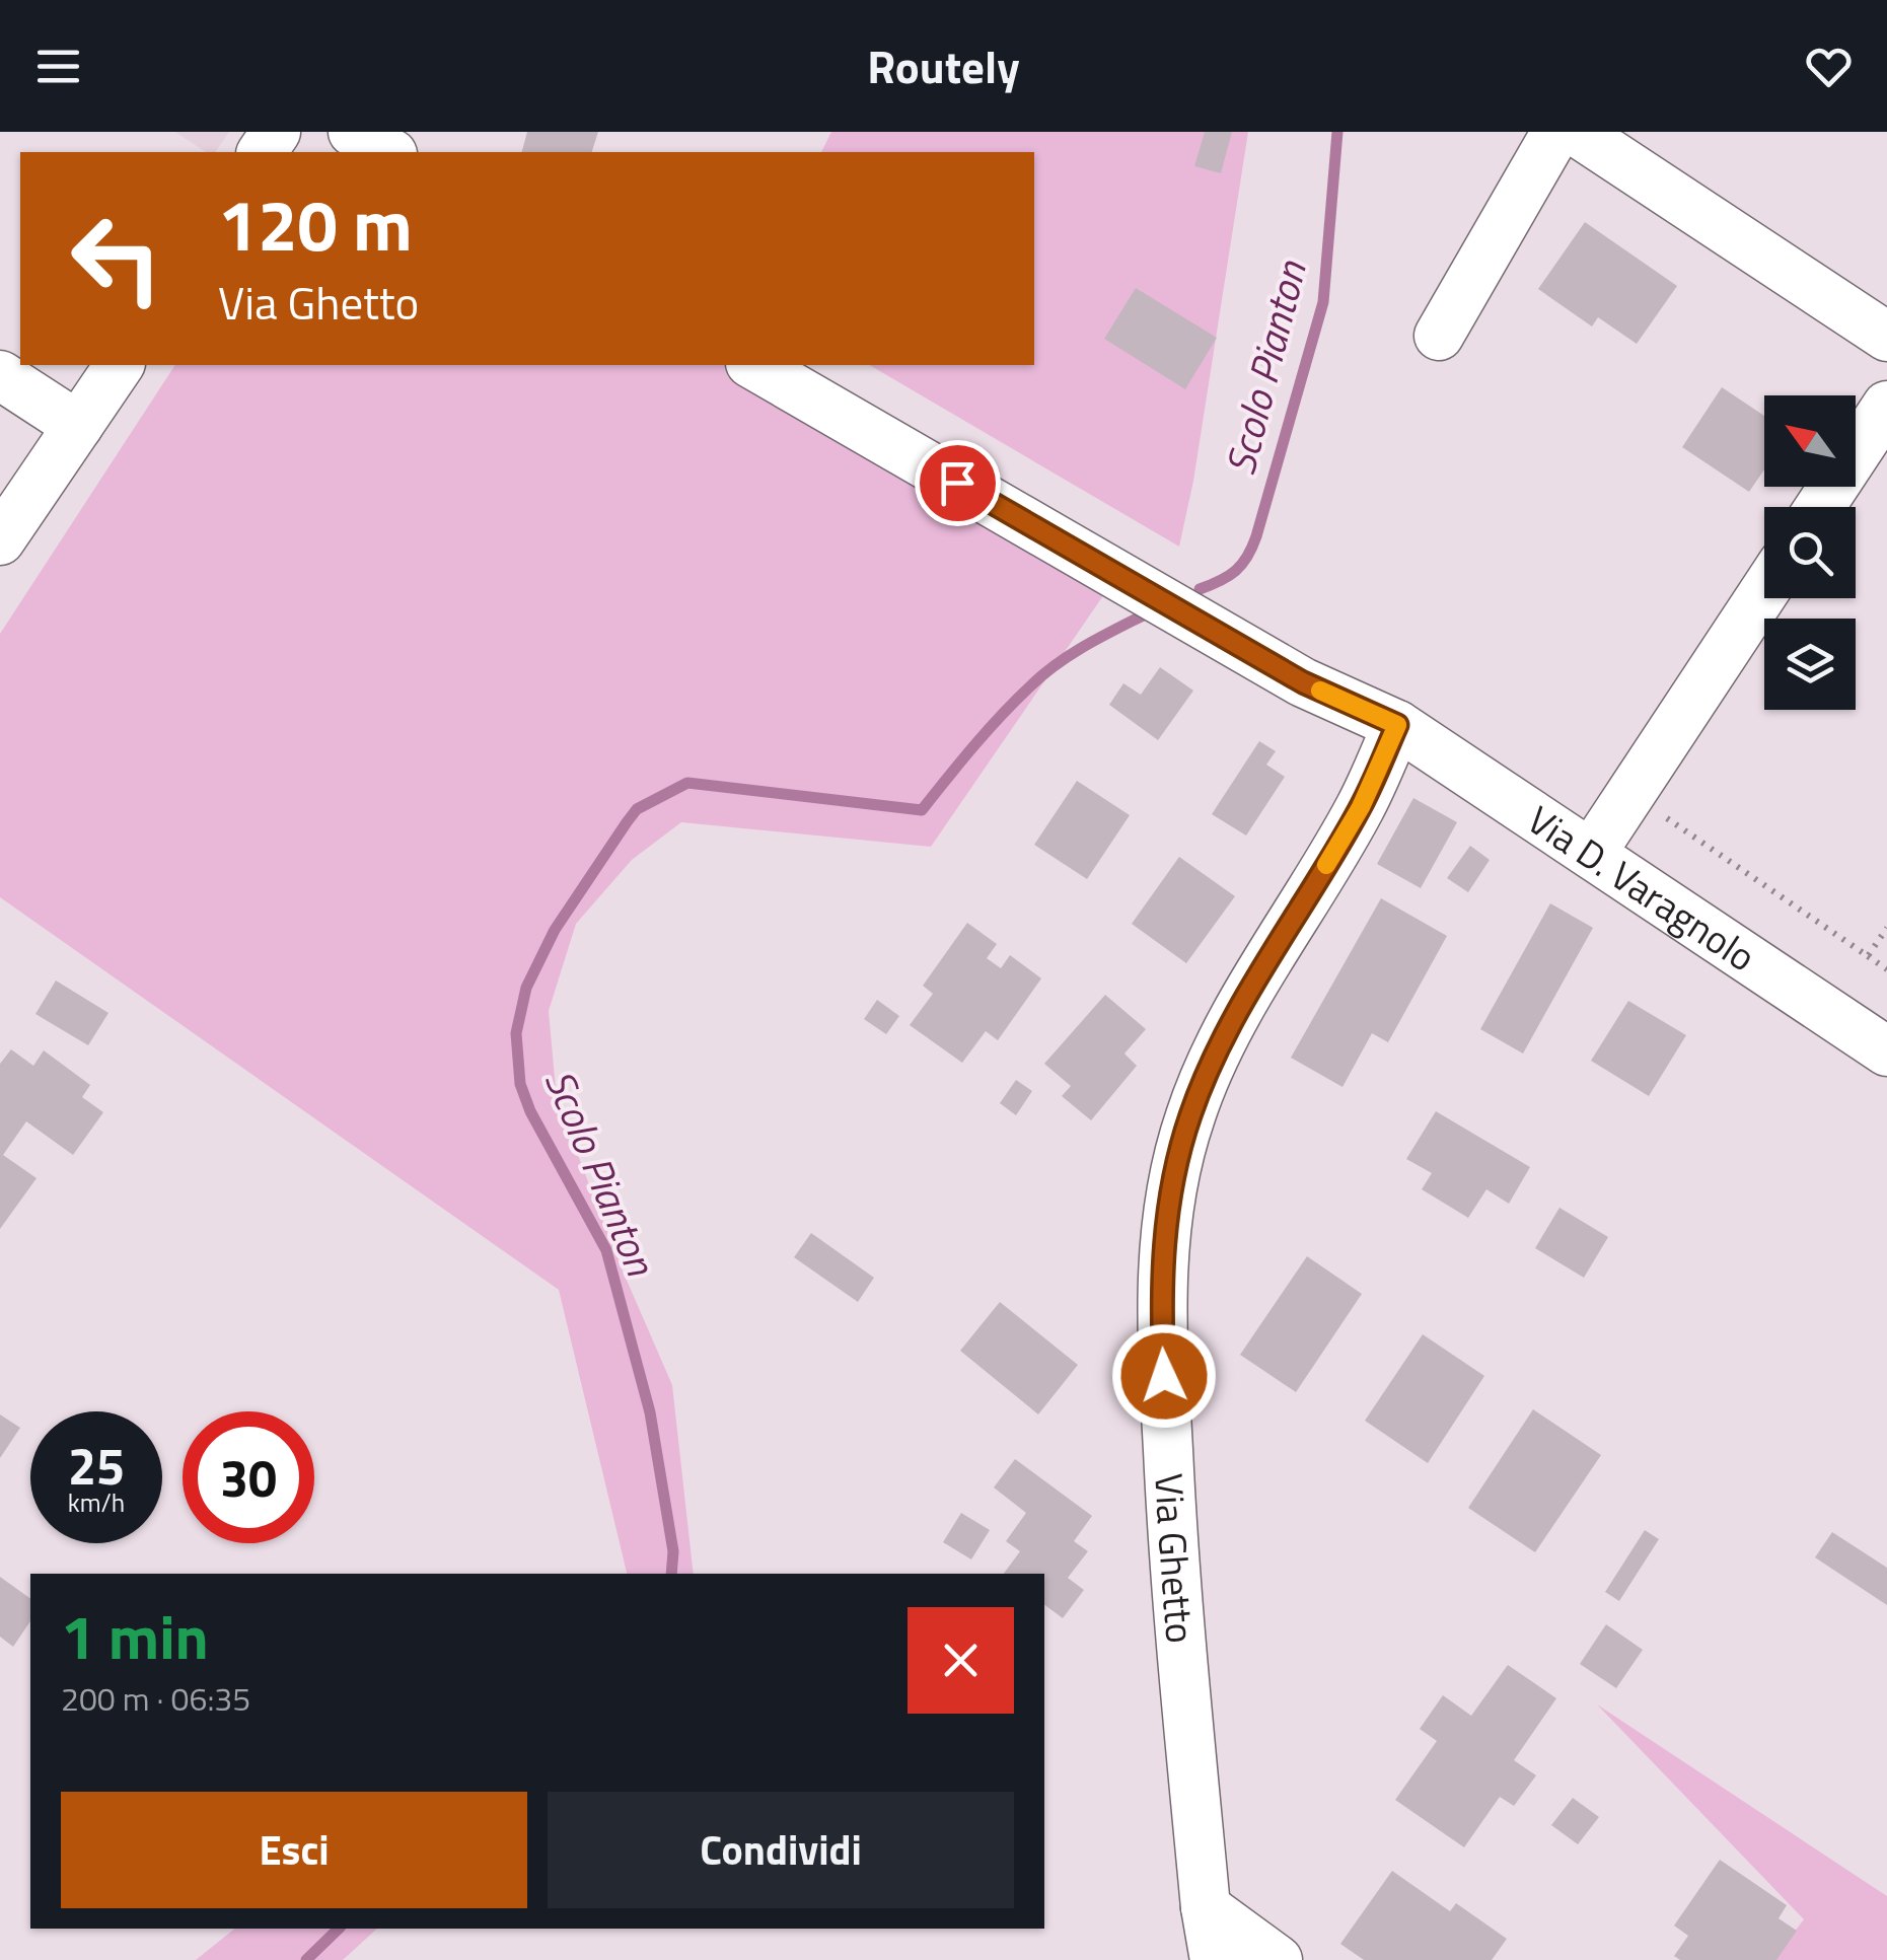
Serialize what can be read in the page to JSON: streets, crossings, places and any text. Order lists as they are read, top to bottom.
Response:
{
  "streets": {
    "street": ["Via D. Varagnolo", "Via Ghetto"]
  },
  "crossings": [
    ["Via D. Varagnolo", "Via Ghetto"]
  ],
  "water": ["Scolo Pianton"],
  "north": "top left",
  "page": {
    "header": "Routely",
    "turn": ["120 m", "Via Ghetto"],
    "speed": "25 km/h",
    "limit": "30",
    "heading": ["1 min", "200 m · 06:35"],
    "buttons": ["Esci", "Condividi"]
  }
}
